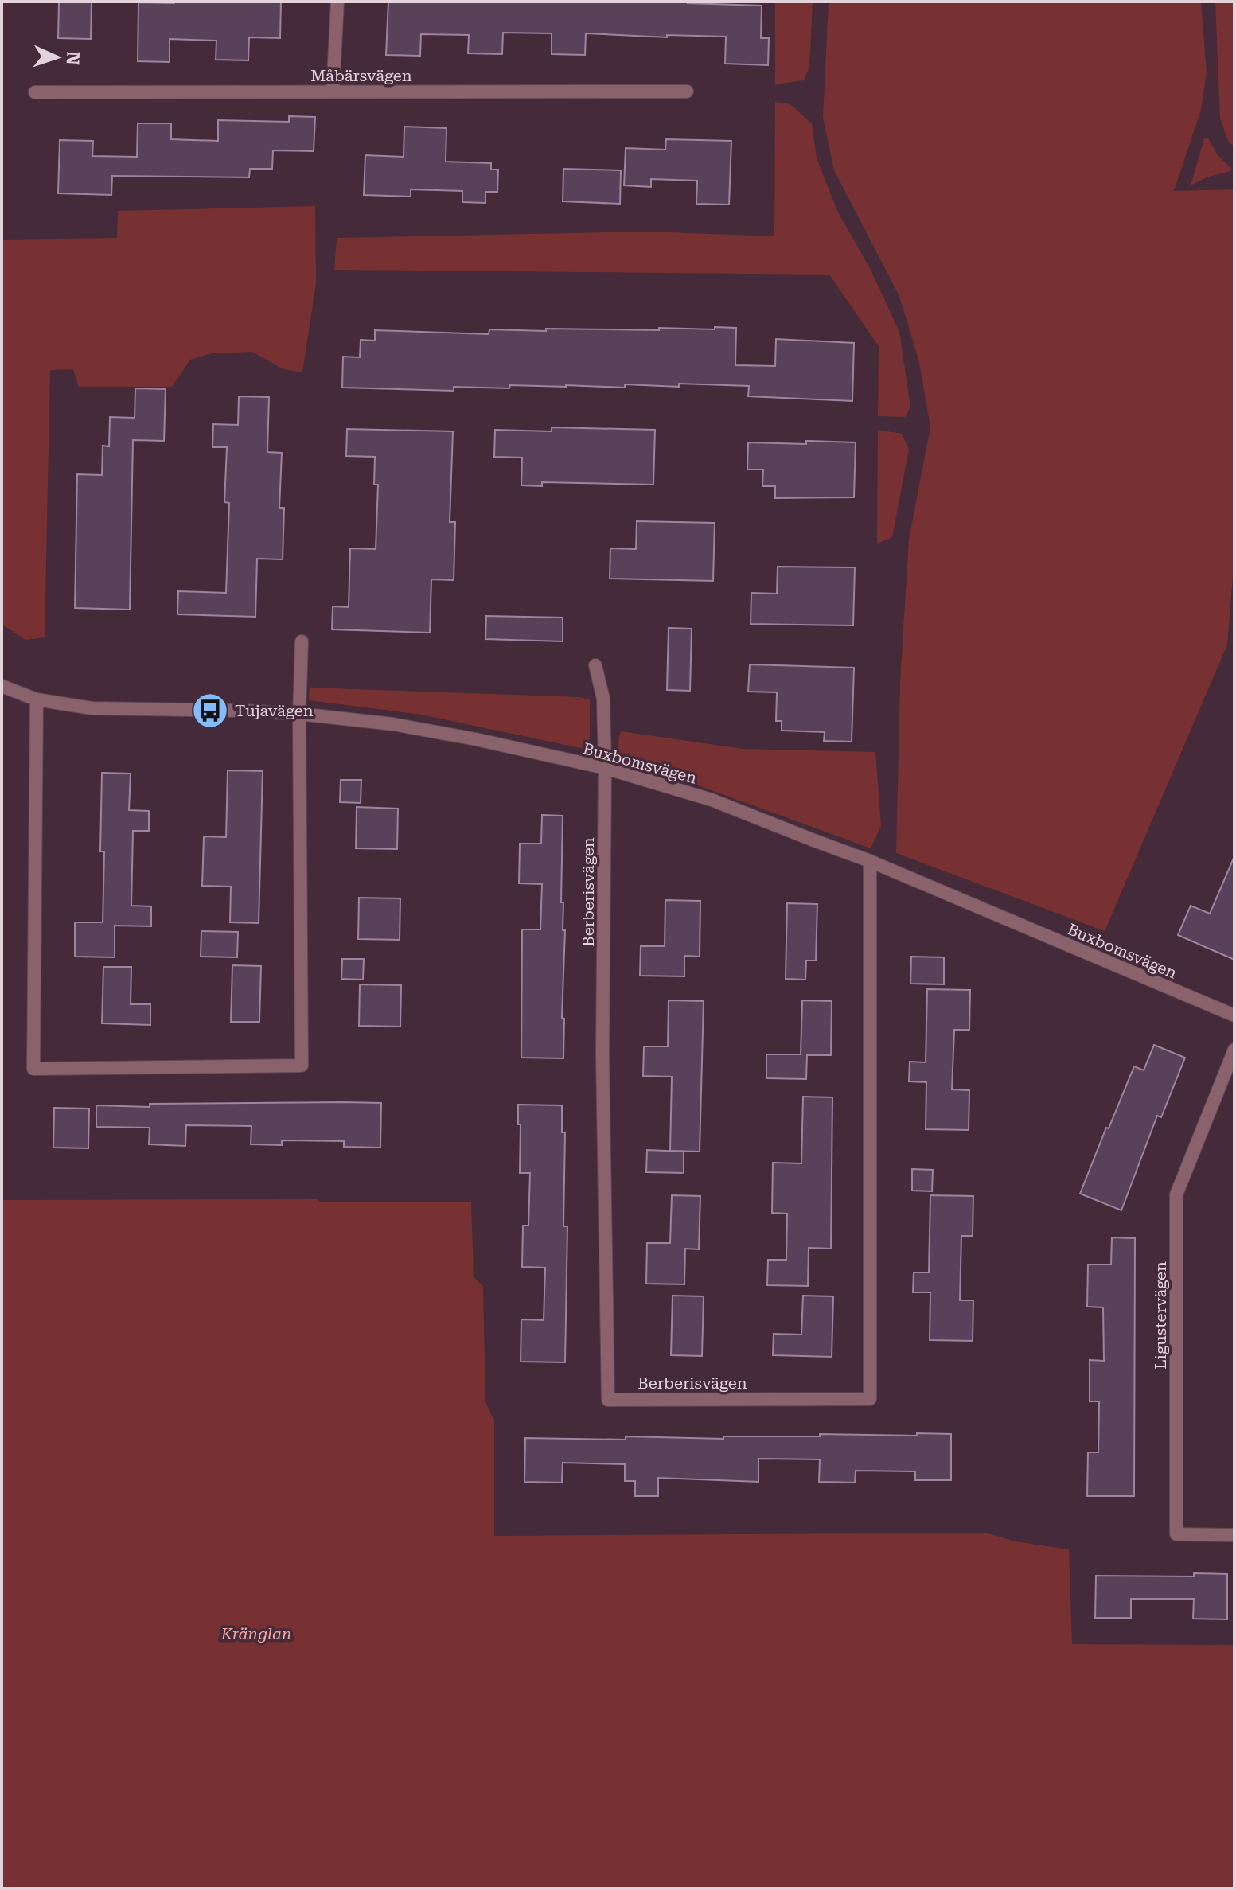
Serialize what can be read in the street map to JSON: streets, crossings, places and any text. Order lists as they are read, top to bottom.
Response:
{
  "streets": {
    "street": [
      "Måbärsvägen",
      "Buxbomsvägen",
      "Berberisvägen",
      "Ligustervägen"
    ]
  },
  "crossings": [
    ["Buxbomsvägen", "Berberisvägen"]
  ],
  "parks": ["Kränglan"],
  "places": {
    "bus stop": ["Tujavägen"]
  },
  "north": "right"
}
